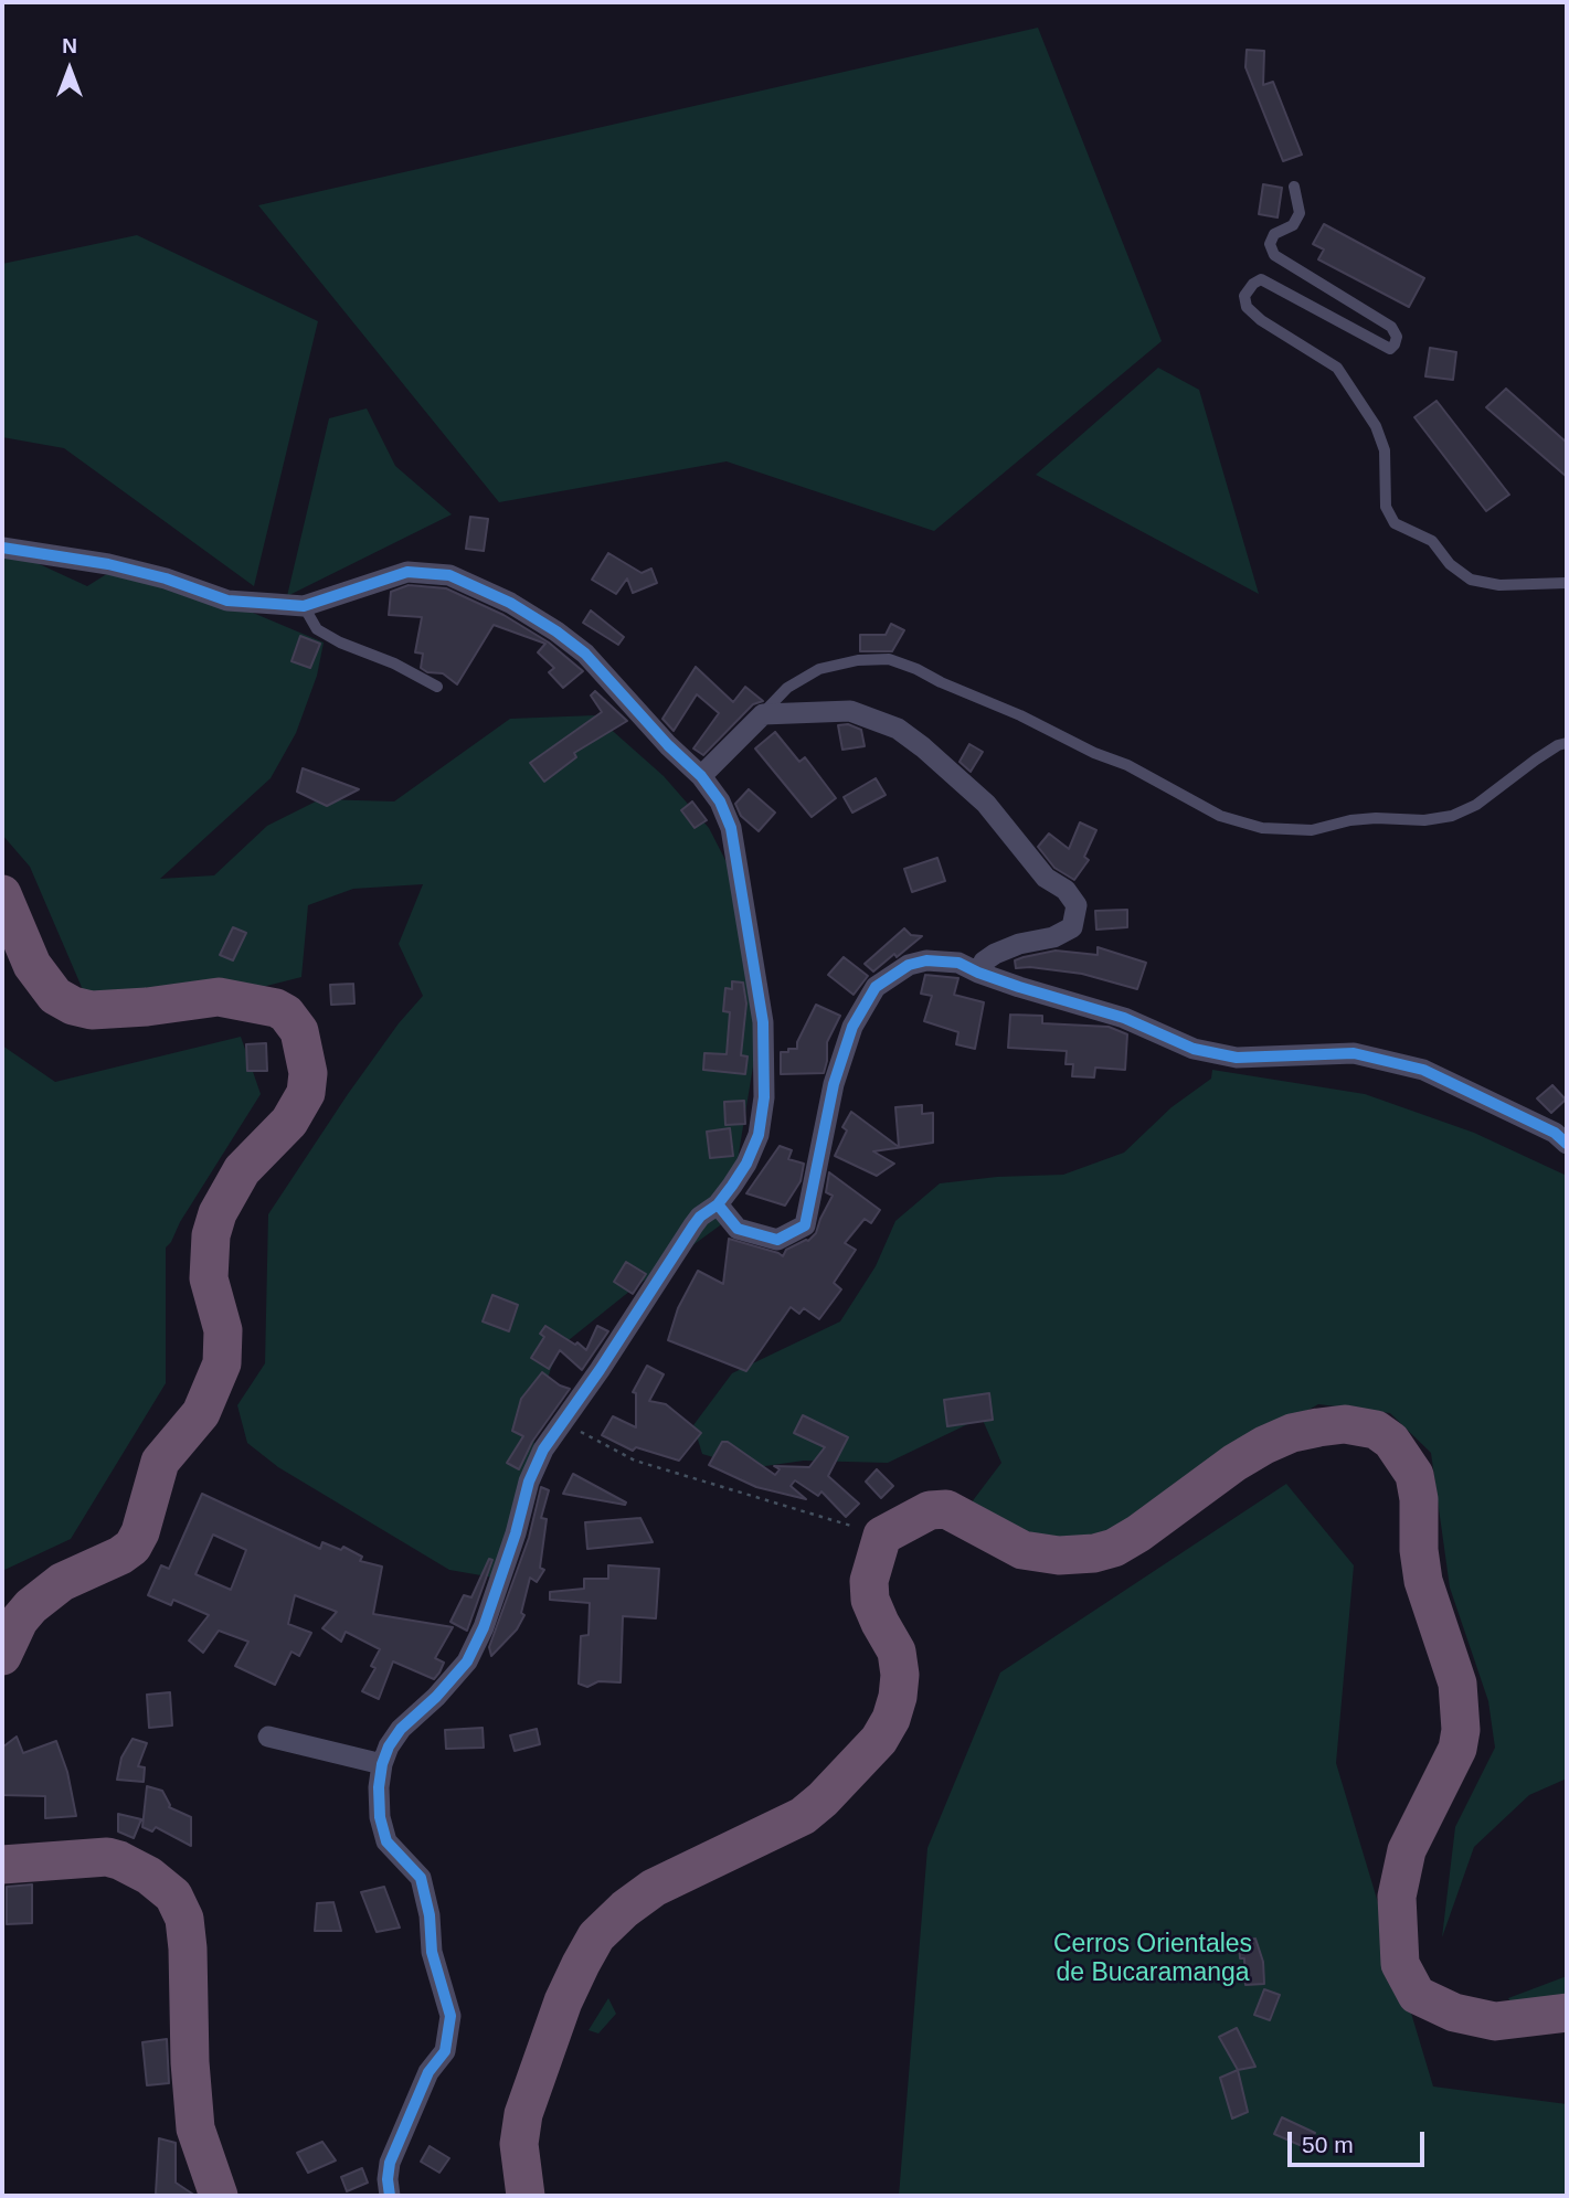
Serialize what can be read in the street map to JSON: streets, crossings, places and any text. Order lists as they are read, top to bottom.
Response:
{
  "parks": ["Cerros Orientales de Bucaramanga"],
  "scale_bar": "50 m",
  "north": "top"
}
